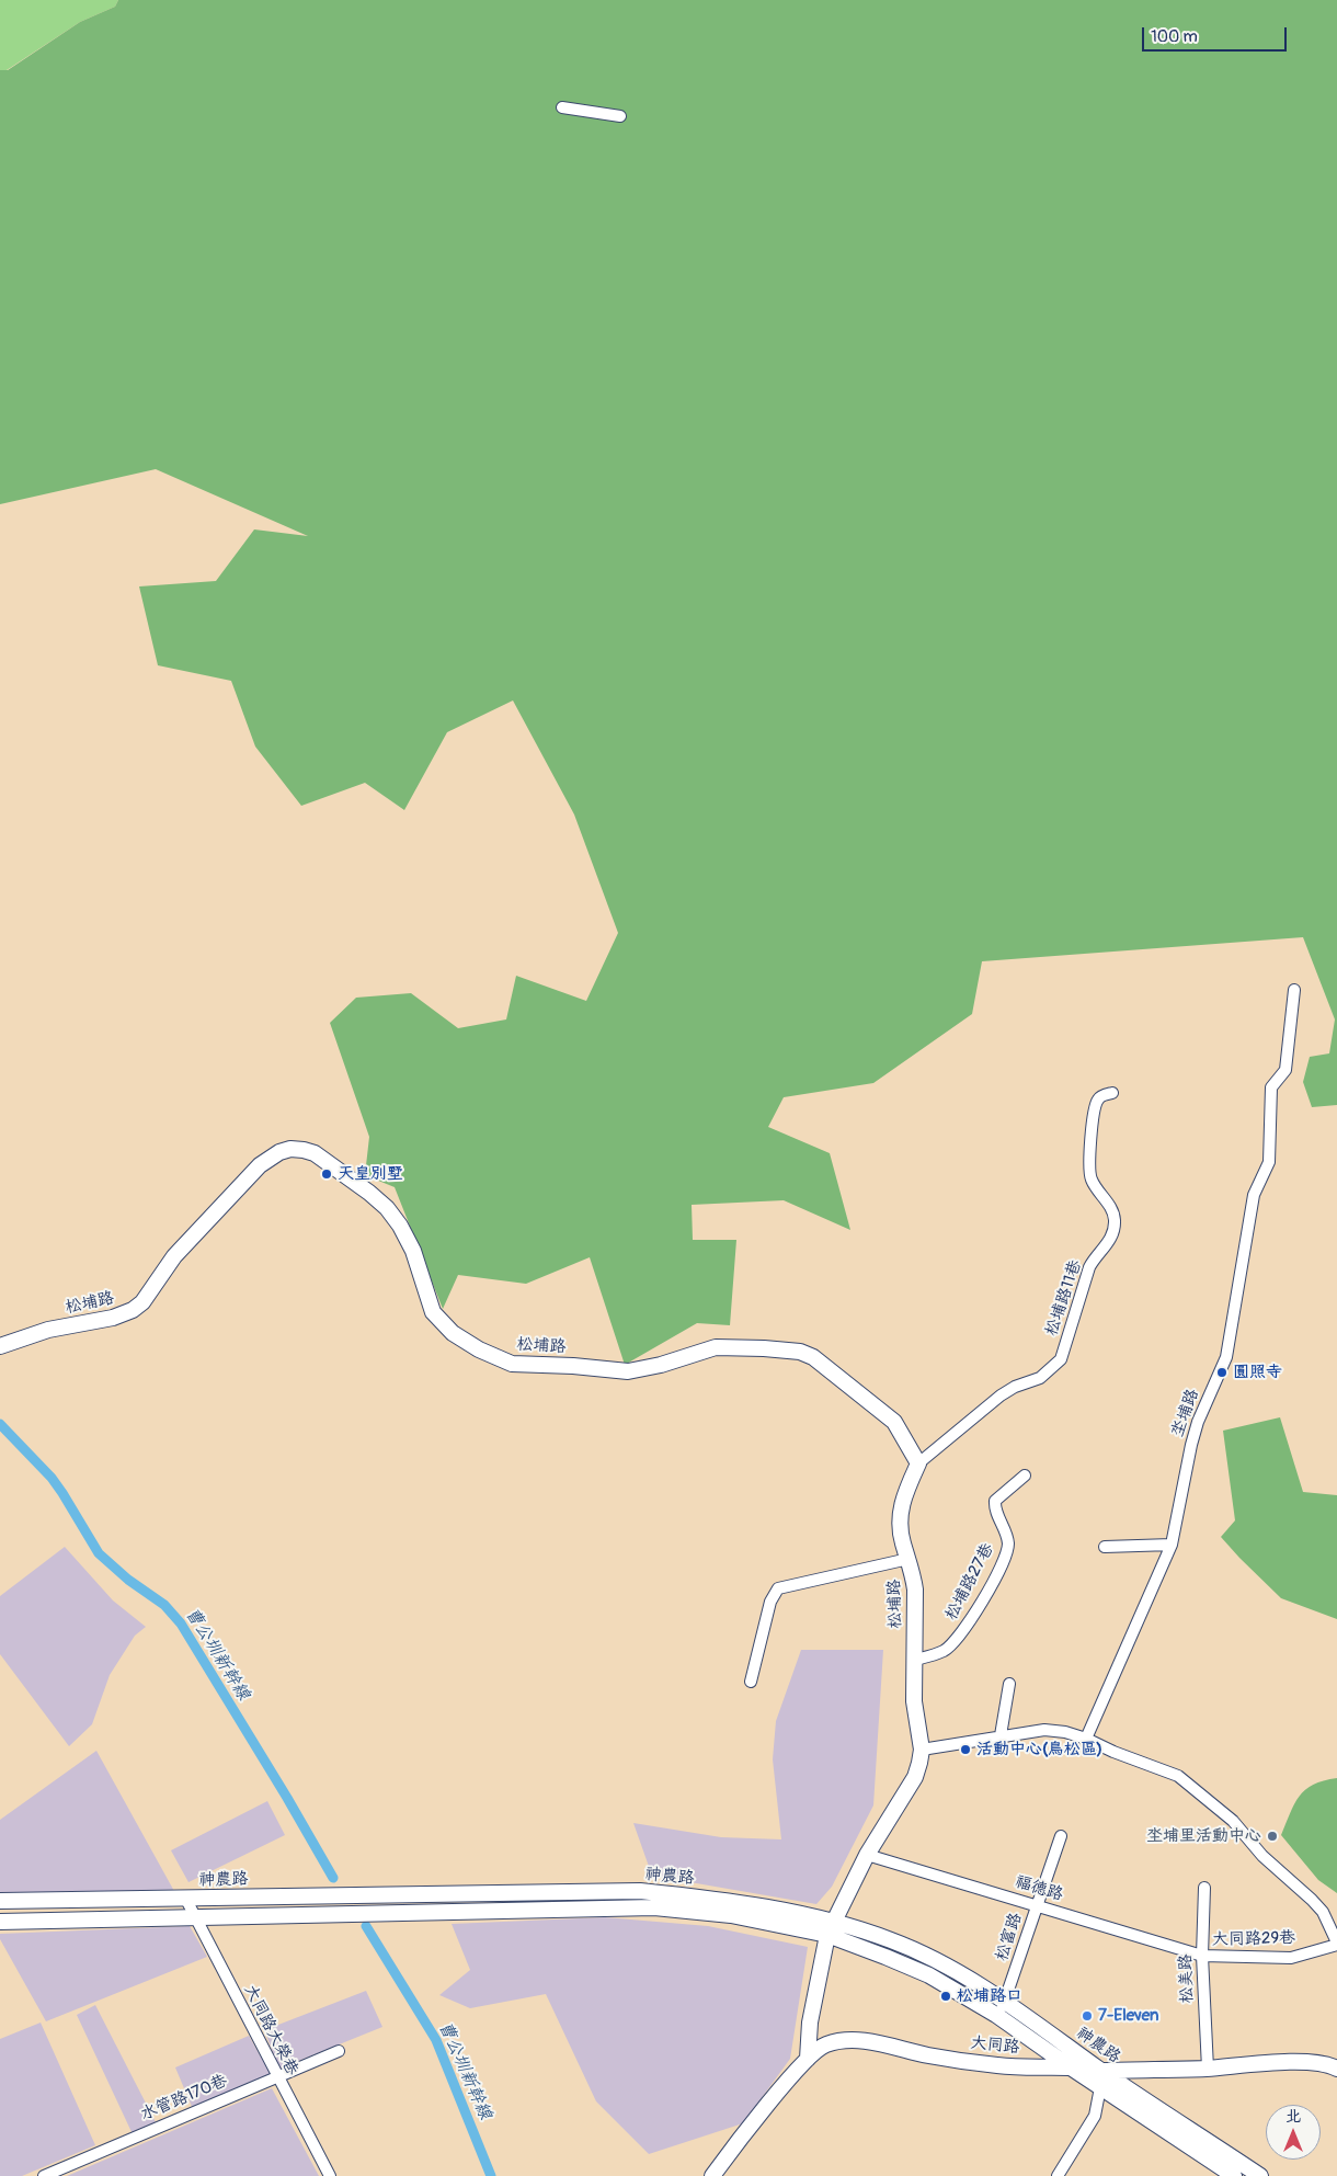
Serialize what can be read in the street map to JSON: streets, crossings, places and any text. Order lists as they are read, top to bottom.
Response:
{
  "streets": {
    "street": [
      "松埔路11巷",
      "松埔路",
      "坔埔路",
      "松埔路27巷",
      "神農路",
      "福德路",
      "松富路",
      "大同路29巷",
      "松美路",
      "大同路大榮巷",
      "大同路",
      "水管路170巷"
    ]
  },
  "crossings": [
    ["松埔路11巷", "松埔路"],
    ["松埔路", "松埔路27巷"],
    ["松埔路", "神農路"],
    ["松埔路", "福德路"],
    ["松埔路", "大同路"],
    ["神農路", "松富路"],
    ["神農路", "大同路大榮巷"],
    ["神農路", "大同路"],
    ["福德路", "松富路"],
    ["福德路", "大同路29巷"],
    ["福德路", "松美路"],
    ["大同路29巷", "松美路"],
    ["松美路", "大同路"],
    ["大同路大榮巷", "水管路170巷"]
  ],
  "water": ["曹公圳新幹線"],
  "places": [
    "天皇別墅",
    "圓照寺",
    "活動中心(鳥松區)",
    "坔埔里活動中心",
    "松埔路口",
    "7-Eleven"
  ],
  "scale_bar": "100 m",
  "north": "top"
}
